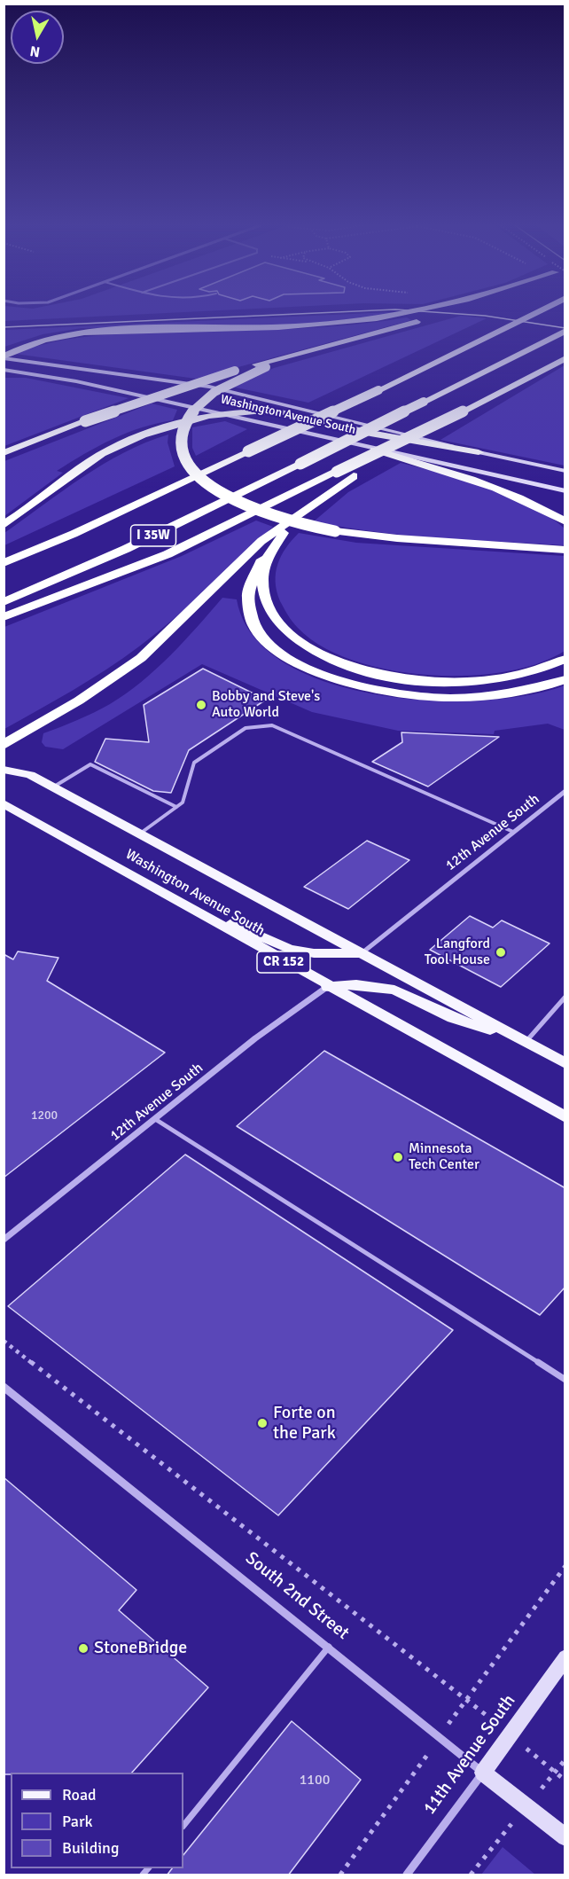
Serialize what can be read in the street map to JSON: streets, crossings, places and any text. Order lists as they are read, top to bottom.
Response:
{
  "streets": {
    "highway": ["I 35W"],
    "main road": [
      "Washington Avenue South",
      "CR 152",
      "South 2nd Street",
      "11th Avenue South"
    ],
    "street": ["12th Avenue South"]
  },
  "crossings": [
    ["Washington Avenue South", "12th Avenue South"],
    ["South 2nd Street", "11th Avenue South"]
  ],
  "places": [
    "Bobby and Steve's Auto World",
    "Langford Tool House",
    "Minnesota Tech Center",
    "Forte on the Park",
    "StoneBridge"
  ],
  "house_numbers": ["1200", "1100"],
  "legend": ["Road", "Park", "Building"],
  "north": "bottom"
}
